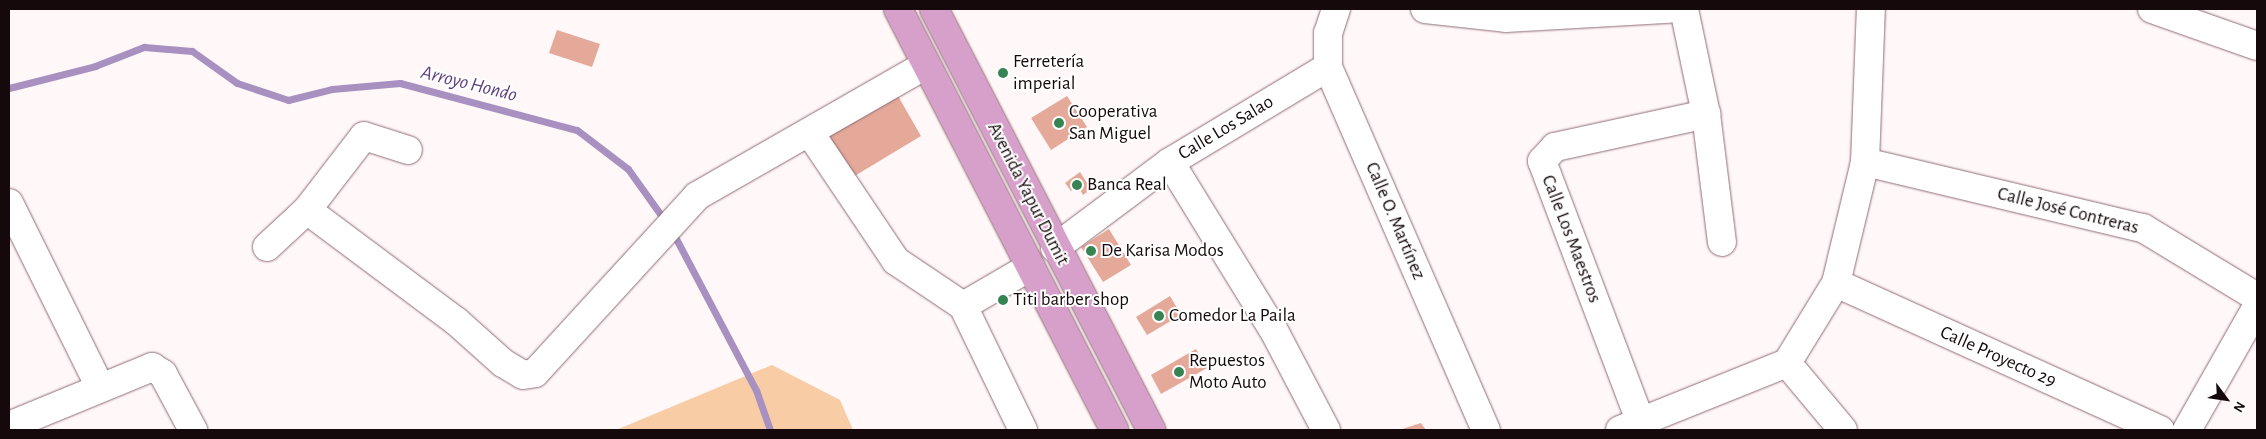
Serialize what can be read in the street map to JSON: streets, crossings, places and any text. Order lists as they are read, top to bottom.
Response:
{
  "streets": {
    "main road": ["Avenida Yapur Dumit"],
    "street": [
      "Calle Los Salao",
      "Calle José Contreras",
      "Calle O. Martínez",
      "Calle Los Maestros",
      "Calle Proyecto 29"
    ]
  },
  "crossings": [
    ["Calle Los Salao", "Avenida Yapur Dumit"],
    ["Calle Los Salao", "Calle O. Martínez"]
  ],
  "water": ["Arroyo Hondo"],
  "places": [
    "Ferretería imperial",
    "Cooperativa San Miguel",
    "Banca Real",
    "De Karisa Modos",
    "Titi barber shop",
    "Comedor La Paila",
    "Repuestos Moto Auto"
  ],
  "north": "bottom right"
}
